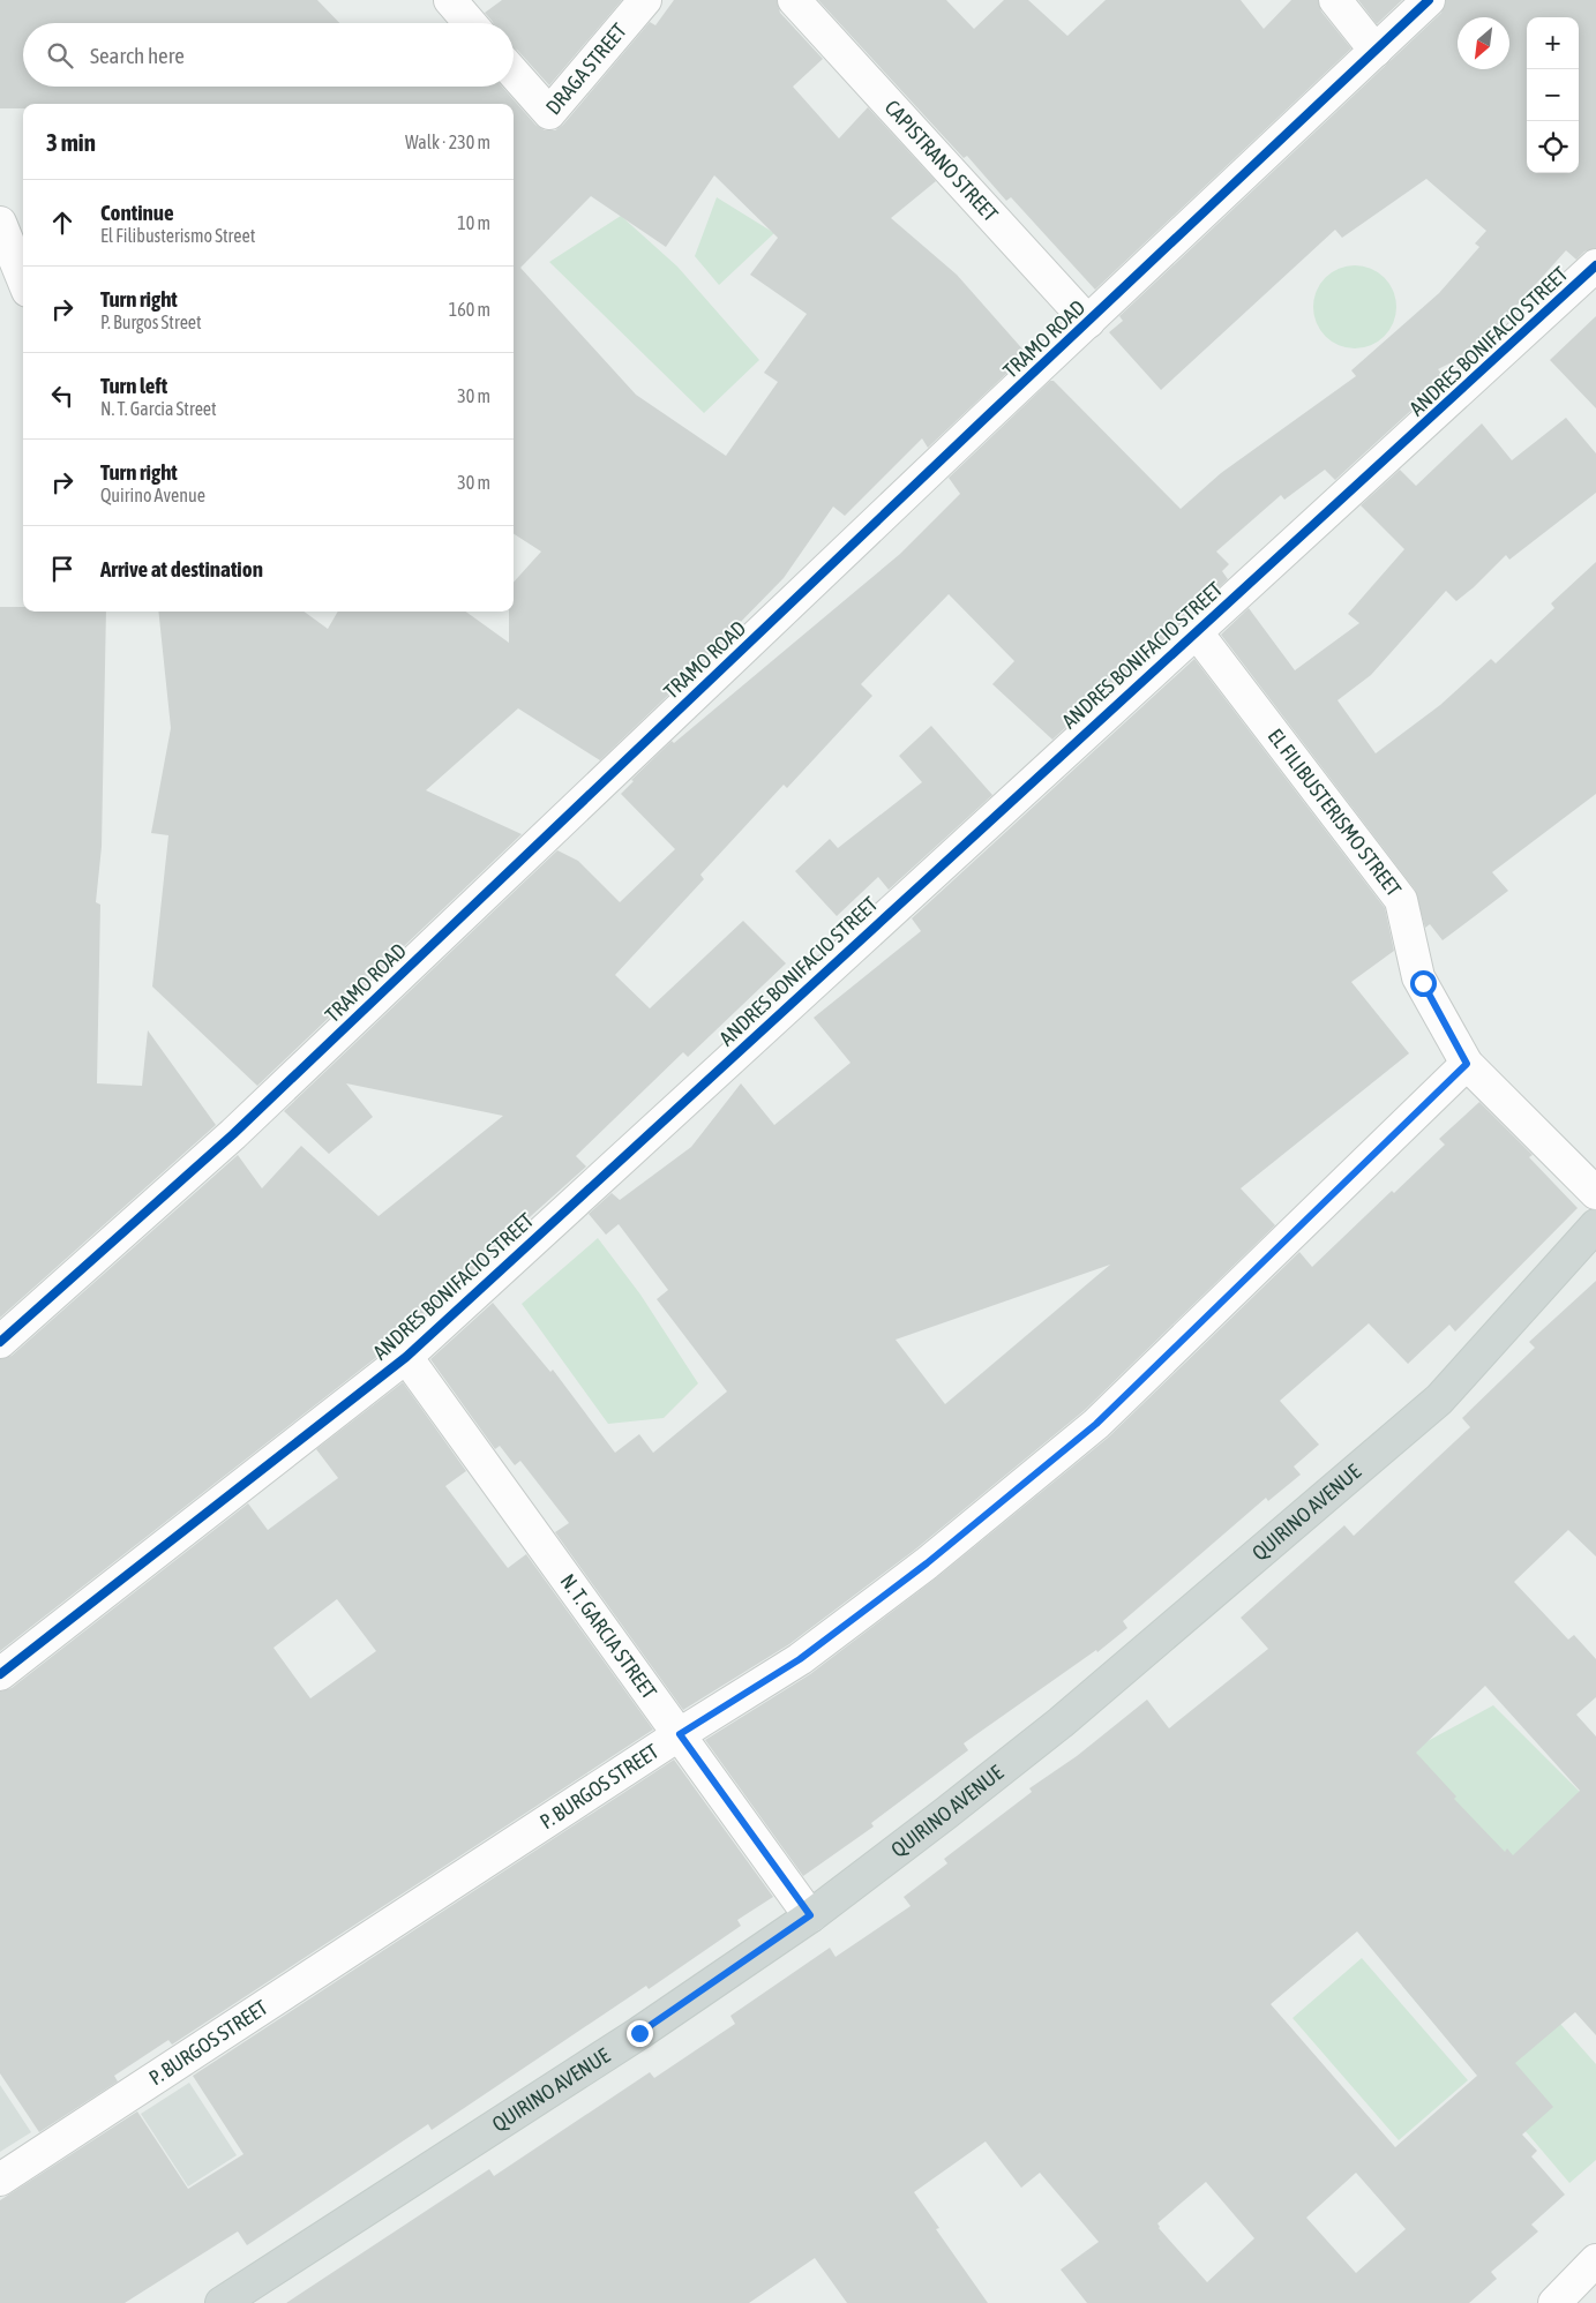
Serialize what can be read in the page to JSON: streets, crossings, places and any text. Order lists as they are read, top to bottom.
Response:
{
  "streets": {
    "main road": ["QUIRINO AVENUE"],
    "street": [
      "DRAGA STREET",
      "CAPISTRANO STREET",
      "TRAMO ROAD",
      "ANDRES BONIFACIO STREET",
      "EL FILIBUSTERISMO STREET",
      "N. T. GARCIA STREET",
      "P. BURGOS STREET"
    ]
  },
  "crossings": [
    ["CAPISTRANO STREET", "TRAMO ROAD"],
    ["ANDRES BONIFACIO STREET", "EL FILIBUSTERISMO STREET"],
    ["ANDRES BONIFACIO STREET", "N. T. GARCIA STREET"],
    ["EL FILIBUSTERISMO STREET", "P. BURGOS STREET"],
    ["QUIRINO AVENUE", "N. T. GARCIA STREET"],
    ["N. T. GARCIA STREET", "P. BURGOS STREET"]
  ],
  "north": "bottom left",
  "page": {
    "map_buttons": ["+", "−"],
    "search": "Search here",
    "heading": ["3 min", "Walk · 230 m"],
    "list": [
      ["Continue", "El Filibusterismo Street", "10 m"],
      ["Turn right", "P. Burgos Street", "160 m"],
      ["Turn left", "N. T. Garcia Street", "30 m"],
      ["Turn right", "Quirino Avenue", "30 m"],
      "Arrive at destination"
    ]
  }
}
